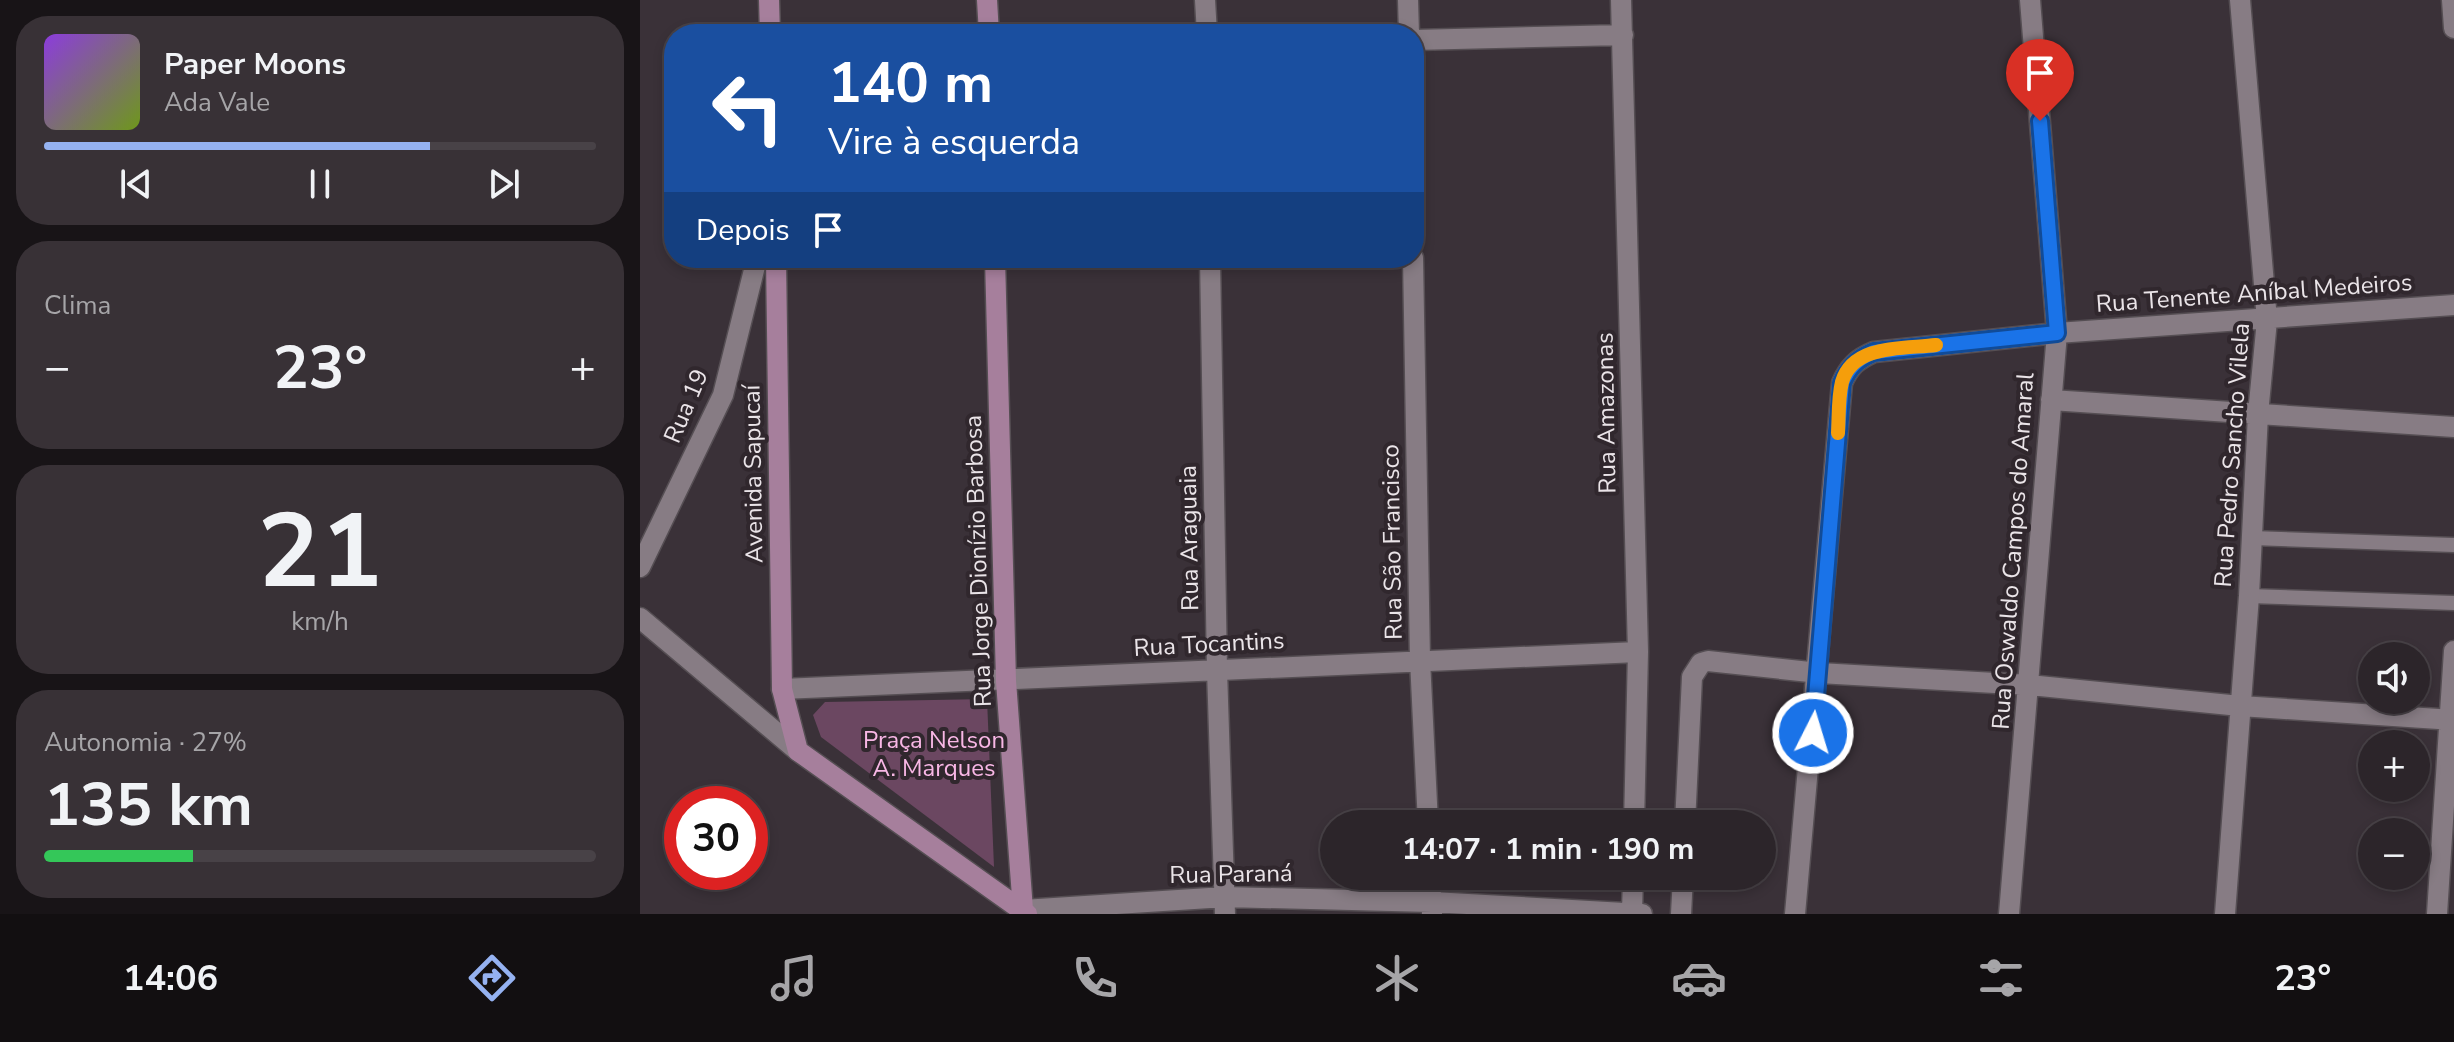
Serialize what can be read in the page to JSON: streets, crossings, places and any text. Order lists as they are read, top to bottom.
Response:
{
  "streets": {
    "main road": ["Avenida Sapucaí", "Rua Jorge Dionízio Barbosa"],
    "street": [
      "Rua Tenente Aníbal Medeiros",
      "Rua 19",
      "Rua Amazonas",
      "Rua Pedro Sancho Vilela",
      "Rua Araguaia",
      "Rua São Francisco",
      "Rua Oswaldo Campos do Amaral",
      "Rua Tocantins",
      "Rua Paraná"
    ]
  },
  "crossings": [
    ["Rua Tenente Aníbal Medeiros", "Rua Pedro Sancho Vilela"],
    ["Rua Tenente Aníbal Medeiros", "Rua Oswaldo Campos do Amaral"],
    ["Rua Amazonas", "Rua Tocantins"],
    ["Avenida Sapucaí", "Rua Tocantins"],
    ["Rua Araguaia", "Rua Tocantins"],
    ["Rua Araguaia", "Rua Paraná"],
    ["Rua São Francisco", "Rua Tocantins"],
    ["Rua Jorge Dionízio Barbosa", "Rua Tocantins"],
    ["Rua Jorge Dionízio Barbosa", "Rua Paraná"]
  ],
  "parks": ["Praça Nelson A. Marques"],
  "page": {
    "turn": ["140 m", "Vire à esquerda"],
    "song": ["Paper Moons", "Ada Vale"],
    "then": "Depois",
    "tile": [
      "Clima",
      ["21", "km/h"],
      ["Autonomia · 27%", "135 km"]
    ],
    "heat": ["−", "23°", "+"],
    "map_buttons": ["+", "−"],
    "limit": "30",
    "trip": "14:07 · 1 min · 190 m",
    "tabs": ["14:06", "23°"]
  }
}
